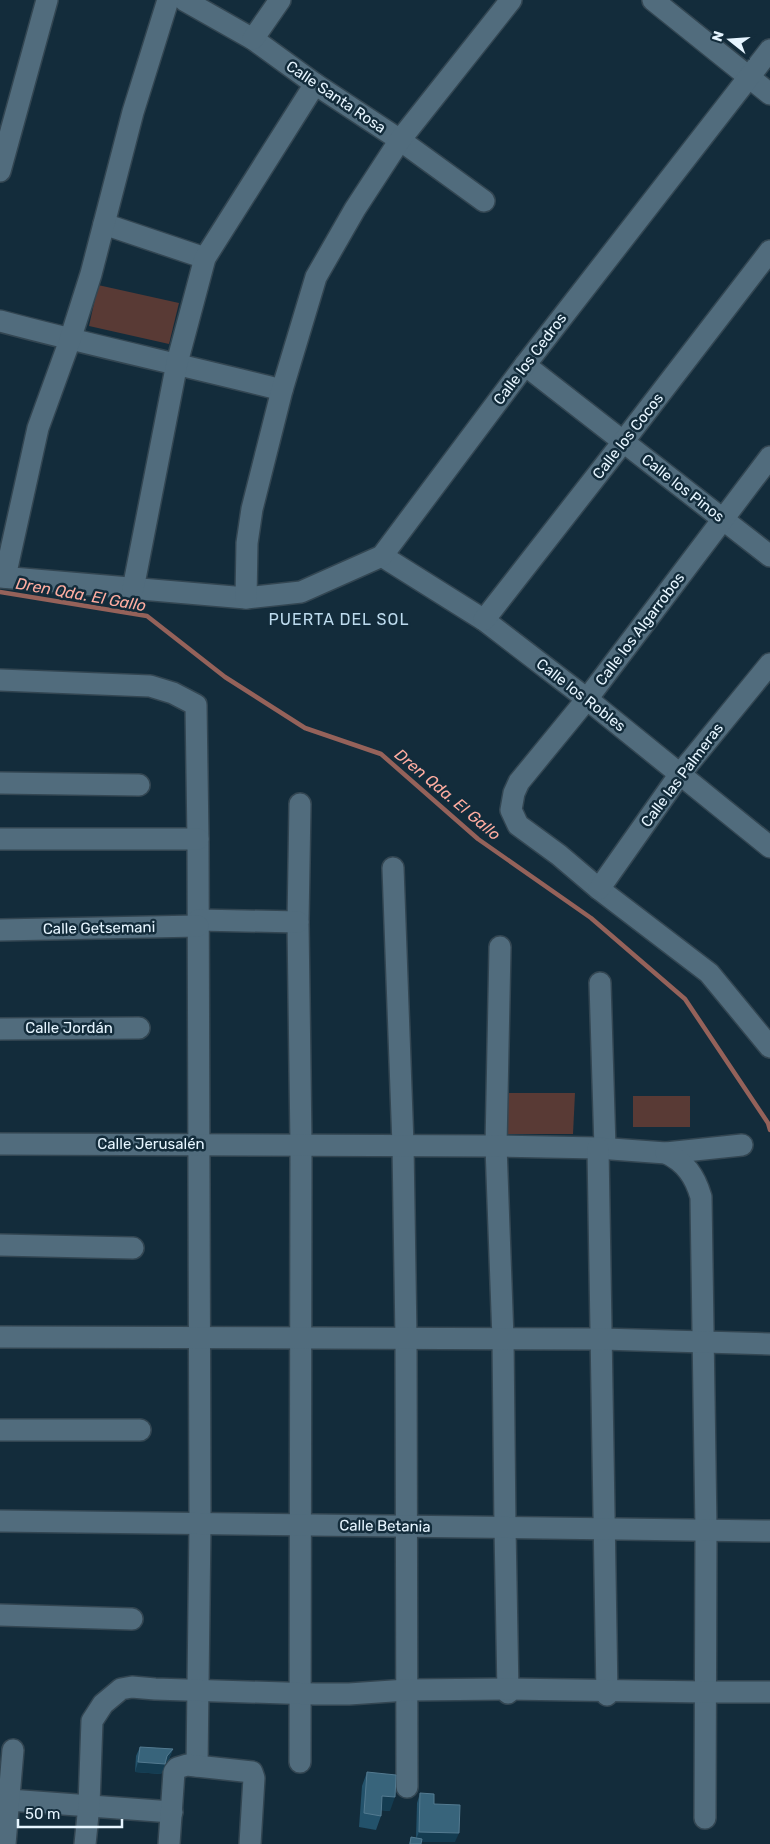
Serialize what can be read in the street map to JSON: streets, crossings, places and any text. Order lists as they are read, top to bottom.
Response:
{
  "streets": {
    "street": [
      "Calle Santa Rosa",
      "Calle los Cedros",
      "Calle los Cocos",
      "Calle los Pinos",
      "Calle los Algarrobos",
      "Calle los Robles",
      "Calle las Palmeras",
      "Calle Getsemani",
      "Calle Jordán",
      "Calle Jerusalén",
      "Calle Betania"
    ]
  },
  "crossings": [
    ["Calle los Cedros", "Calle los Pinos"],
    ["Calle los Cedros", "Calle los Robles"],
    ["Calle los Cocos", "Calle los Pinos"],
    ["Calle los Cocos", "Calle los Robles"],
    ["Calle los Pinos", "Calle los Algarrobos"],
    ["Calle los Algarrobos", "Calle los Robles"],
    ["Calle los Algarrobos", "Calle las Palmeras"],
    ["Calle los Robles", "Calle las Palmeras"]
  ],
  "districts": ["PUERTA DEL SOL"],
  "water": ["Dren Qda. El Gallo"],
  "scale_bar": "50 m",
  "north": "left"
}
